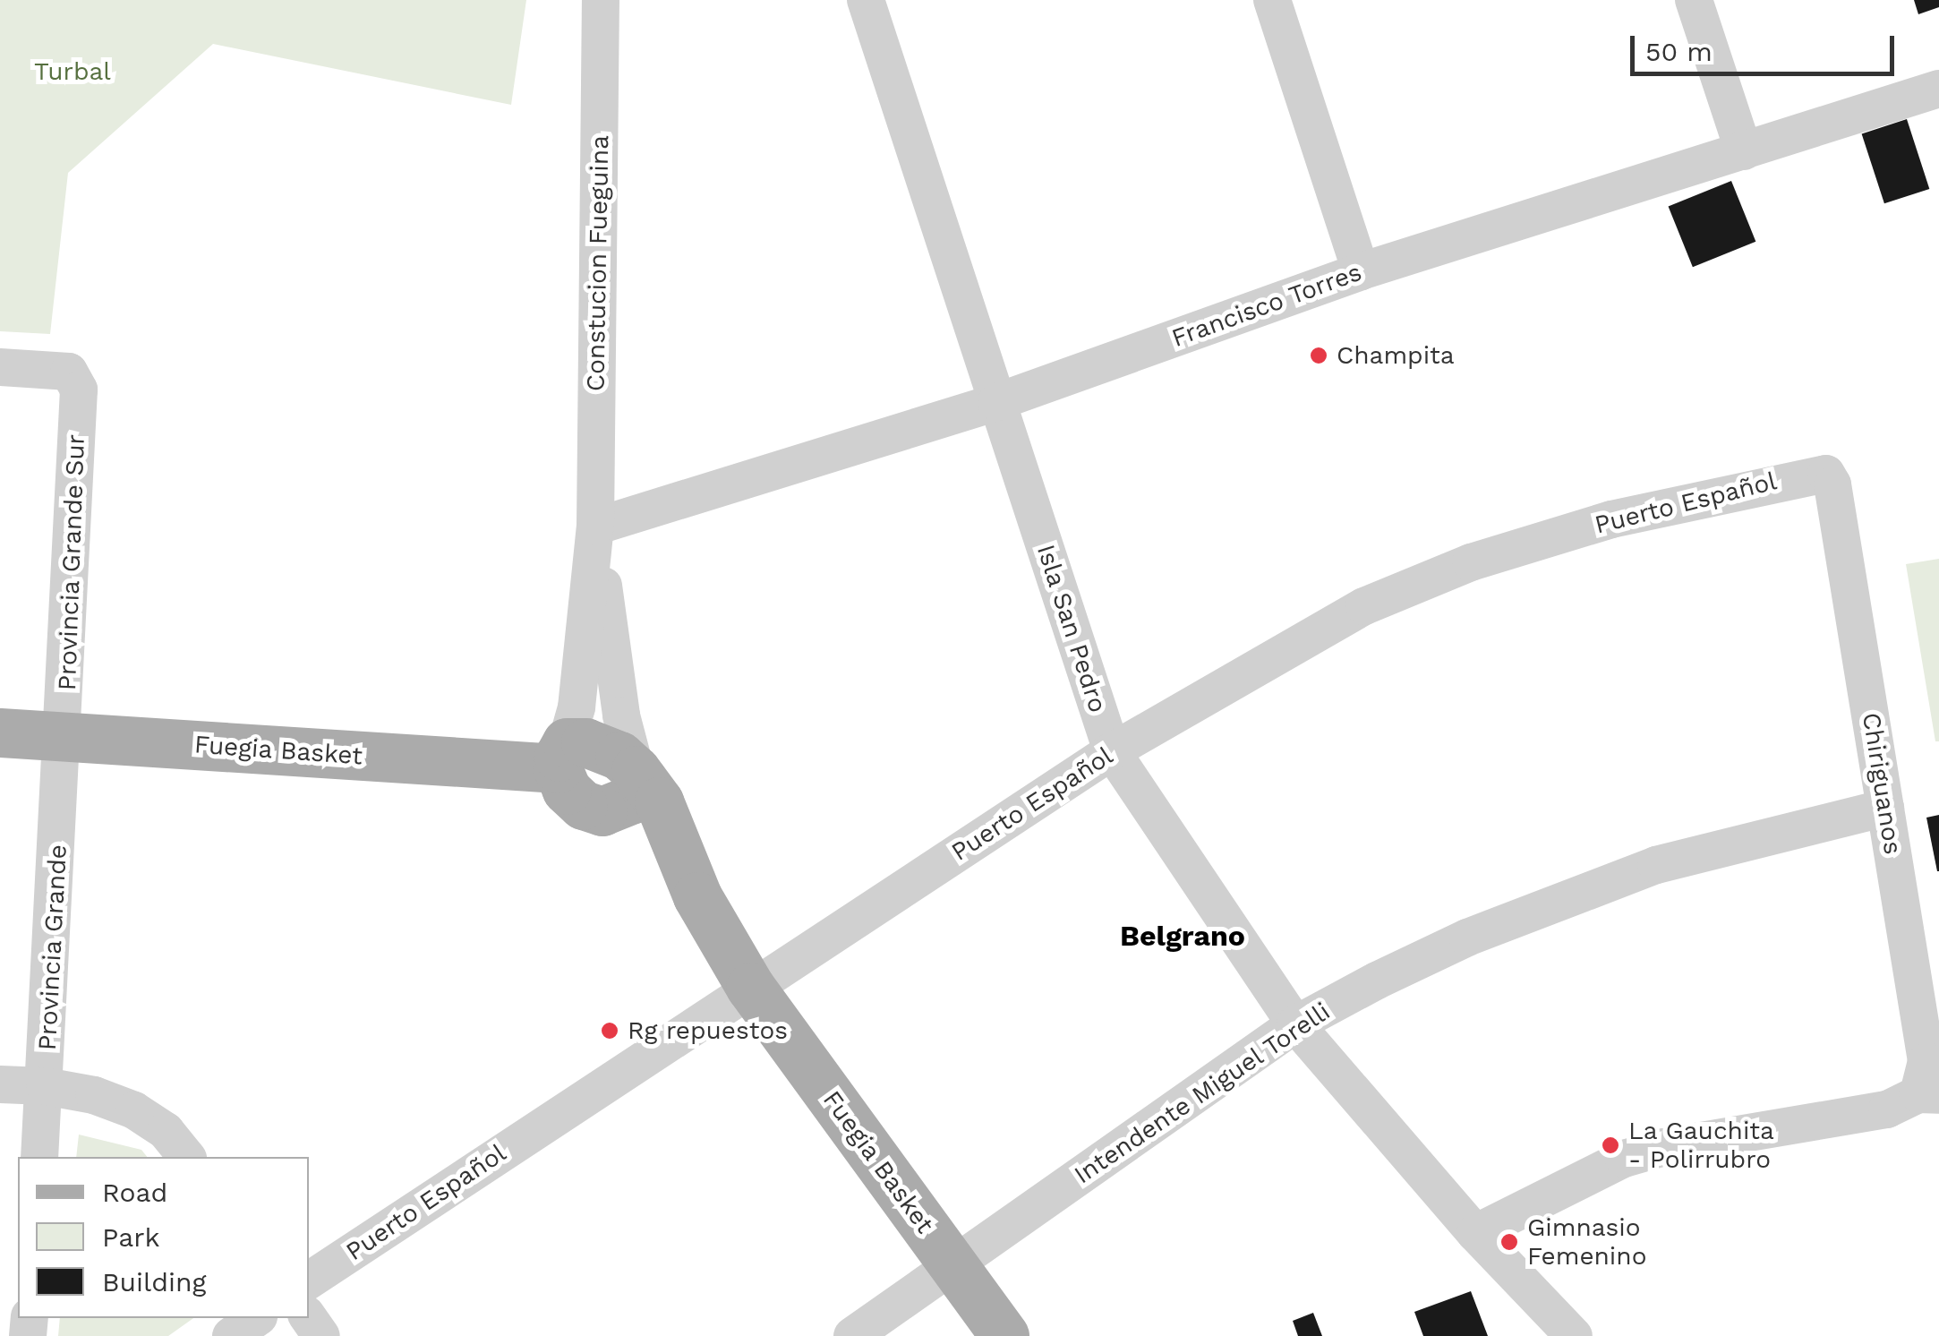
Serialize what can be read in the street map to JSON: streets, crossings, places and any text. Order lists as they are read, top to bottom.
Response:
{
  "streets": {
    "main road": ["Fuegia Basket"],
    "street": [
      "Constucion Fueguina",
      "Francisco Torres",
      "Puerto Español",
      "Provincia Grande Sur",
      "Isla San Pedro",
      "Chiriguanos",
      "Provincia Grande",
      "Intendente Miguel Torelli"
    ]
  },
  "crossings": [
    ["Constucion Fueguina", "Francisco Torres"],
    ["Francisco Torres", "Isla San Pedro"],
    ["Puerto Español", "Isla San Pedro"],
    ["Puerto Español", "Fuegia Basket"],
    ["Puerto Español", "Chiriguanos"],
    ["Provincia Grande Sur", "Fuegia Basket"],
    ["Provincia Grande Sur", "Provincia Grande"],
    ["Isla San Pedro", "Intendente Miguel Torelli"],
    ["Fuegia Basket", "Provincia Grande"],
    ["Fuegia Basket", "Intendente Miguel Torelli"],
    ["Chiriguanos", "Intendente Miguel Torelli"]
  ],
  "districts": ["Belgrano"],
  "parks": ["Turbal"],
  "places": [
    "Champita",
    "Rg repuestos",
    "La Gauchita - Polirrubro",
    "Gimnasio Femenino"
  ],
  "legend": ["Road", "Park", "Building"],
  "scale_bar": "50 m"
}
